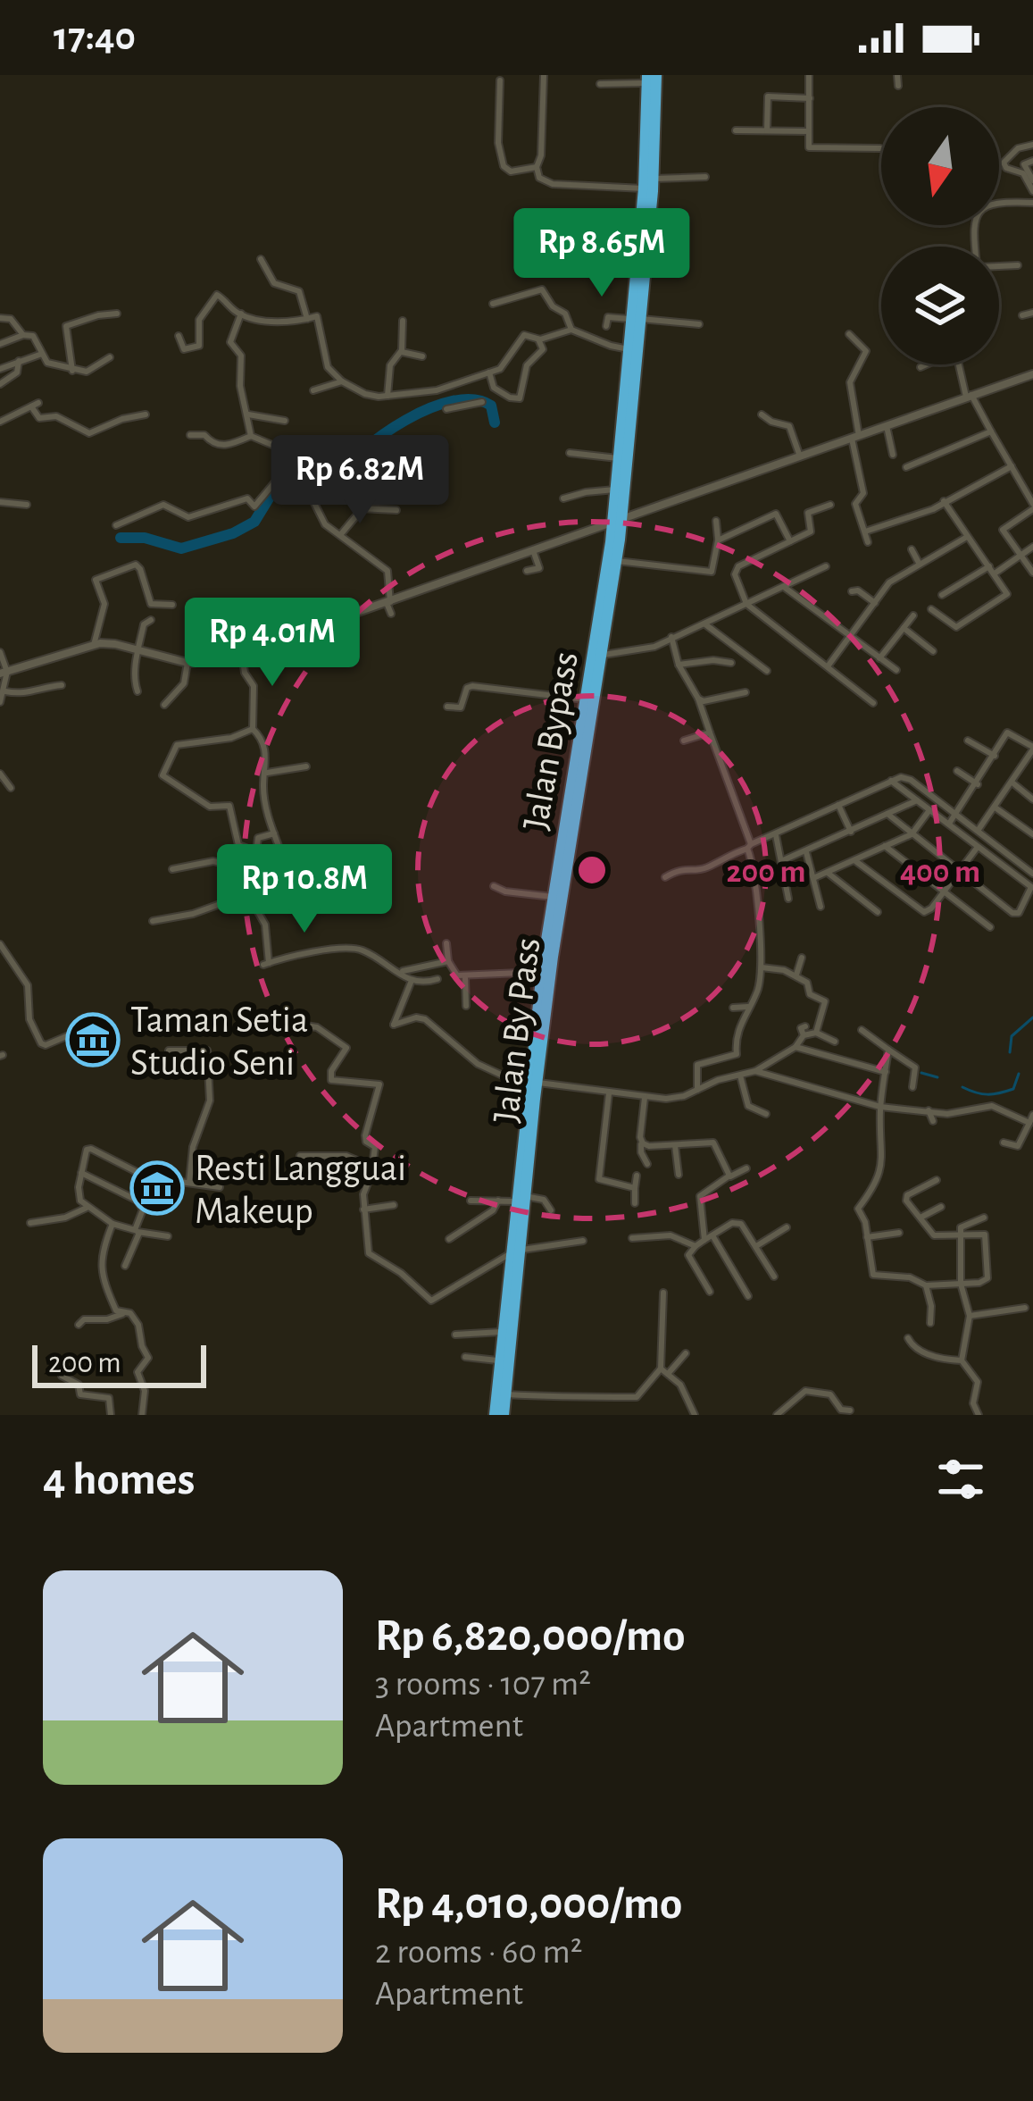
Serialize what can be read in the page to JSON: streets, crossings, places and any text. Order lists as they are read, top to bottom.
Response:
{
  "streets": {
    "highway": ["Jalan Bypass", "Jalan By Pass"]
  },
  "crossings": [
    ["Jalan Bypass", "Jalan By Pass"]
  ],
  "places": {
    "museum": ["Taman Setia Studio Seni", "Resti Langguai Makeup"]
  },
  "scale_bar": "200 m",
  "north": "bottom",
  "page": {
    "status": "17:40",
    "price": [
      "Rp 8.65M",
      "Rp 6.82M",
      "Rp 4.01M",
      "Rp 10.8M"
    ],
    "scale": "200 m",
    "heading": "4 homes",
    "list": [
      {
        "name": "Rp 6,820,000/mo",
        "note": "3 rooms · 107 m² · Apartment"
      },
      {
        "name": "Rp 4,010,000/mo",
        "note": "2 rooms · 60 m² · Apartment"
      }
    ]
  },
  "rings": ["200 m", "400 m"]
}
